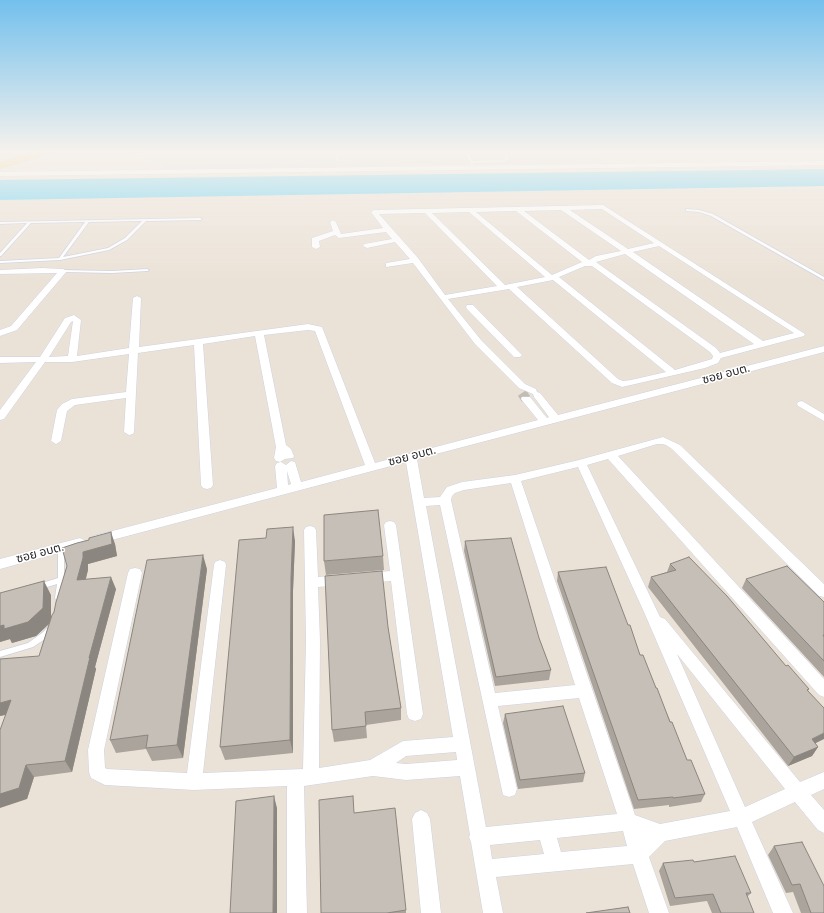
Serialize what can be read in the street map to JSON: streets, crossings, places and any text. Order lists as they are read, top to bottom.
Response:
{
  "streets": {
    "street": ["ซอย อบต."]
  }
}
